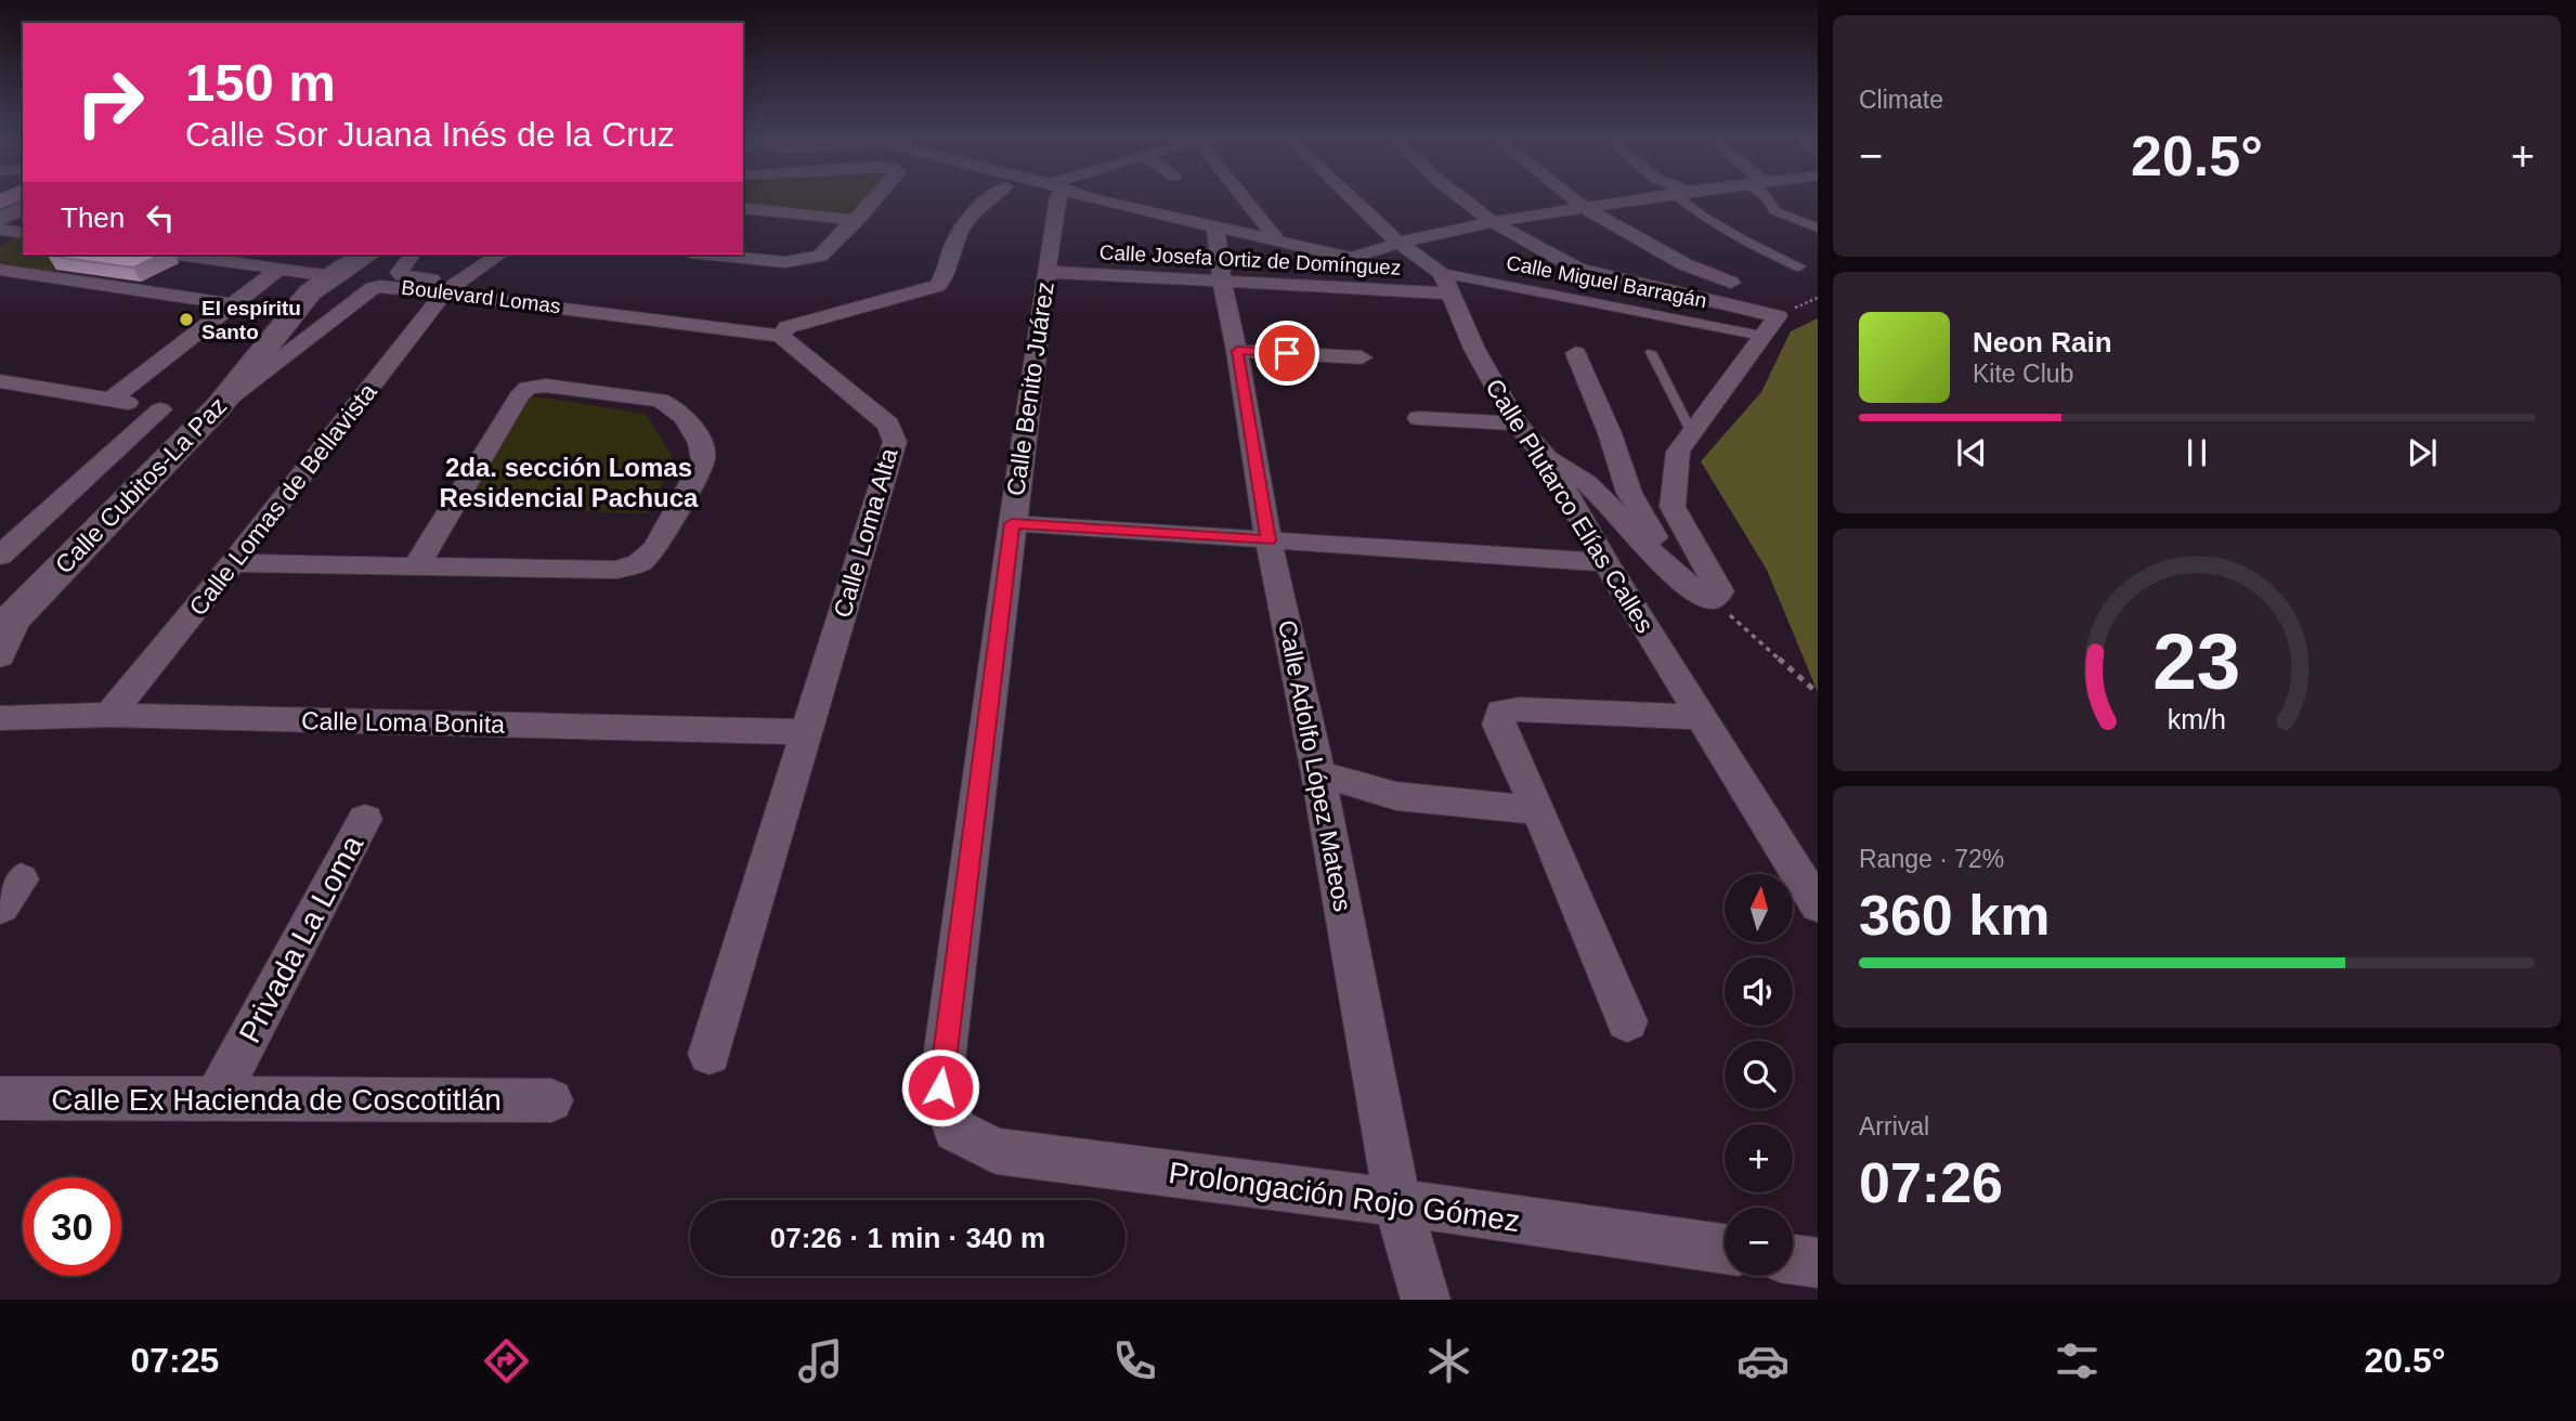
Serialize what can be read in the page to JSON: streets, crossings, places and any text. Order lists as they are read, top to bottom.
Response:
{
  "streets": {
    "main road": ["Calle Cubitos-La Paz"],
    "street": [
      "Calle Josefa Ortiz de Domínguez",
      "Calle Miguel Barragán",
      "Boulevard Lomas",
      "Calle Benito Juárez",
      "Calle Lomas de Bellavista",
      "Calle Plutarco Elías Calles",
      "Calle Loma Alta",
      "Calle Loma Bonita",
      "Calle Adolfo López Mateos",
      "Privada La Loma",
      "Calle Ex Hacienda de Coscotitlán",
      "Prolongación Rojo Gómez"
    ]
  },
  "crossings": [
    ["Calle Josefa Ortiz de Domínguez", "Calle Miguel Barragán"],
    ["Calle Josefa Ortiz de Domínguez", "Calle Benito Juárez"],
    ["Calle Josefa Ortiz de Domínguez", "Calle Plutarco Elías Calles"],
    ["Calle Josefa Ortiz de Domínguez", "Calle Adolfo López Mateos"],
    ["Calle Miguel Barragán", "Calle Plutarco Elías Calles"],
    ["Boulevard Lomas", "Calle Cubitos-La Paz"],
    ["Boulevard Lomas", "Calle Lomas de Bellavista"],
    ["Boulevard Lomas", "Calle Loma Alta"],
    ["Calle Benito Juárez", "Prolongación Rojo Gómez"],
    ["Calle Lomas de Bellavista", "Calle Loma Bonita"],
    ["Calle Loma Alta", "Calle Loma Bonita"],
    ["Calle Adolfo López Mateos", "Prolongación Rojo Gómez"],
    ["Privada La Loma", "Calle Ex Hacienda de Coscotitlán"]
  ],
  "districts": ["2da. sección Lomas Residencial Pachuca"],
  "places": ["El espíritu Santo"],
  "north": "top",
  "page": {
    "tile": [
      "Climate",
      ["Range · 72%", "360 km"],
      ["Arrival", "07:26"]
    ],
    "turn": ["150 m", "Calle Sor Juana Inés de la Cruz"],
    "heat": ["−", "20.5°", "+"],
    "then": "Then",
    "song": ["Neon Rain", "Kite Club"],
    "map_buttons": ["+", "−"],
    "limit": "30",
    "trip": "07:26 · 1 min · 340 m",
    "tabs": ["07:25", "20.5°"],
    "gauge": ["23", "km/h"]
  }
}
